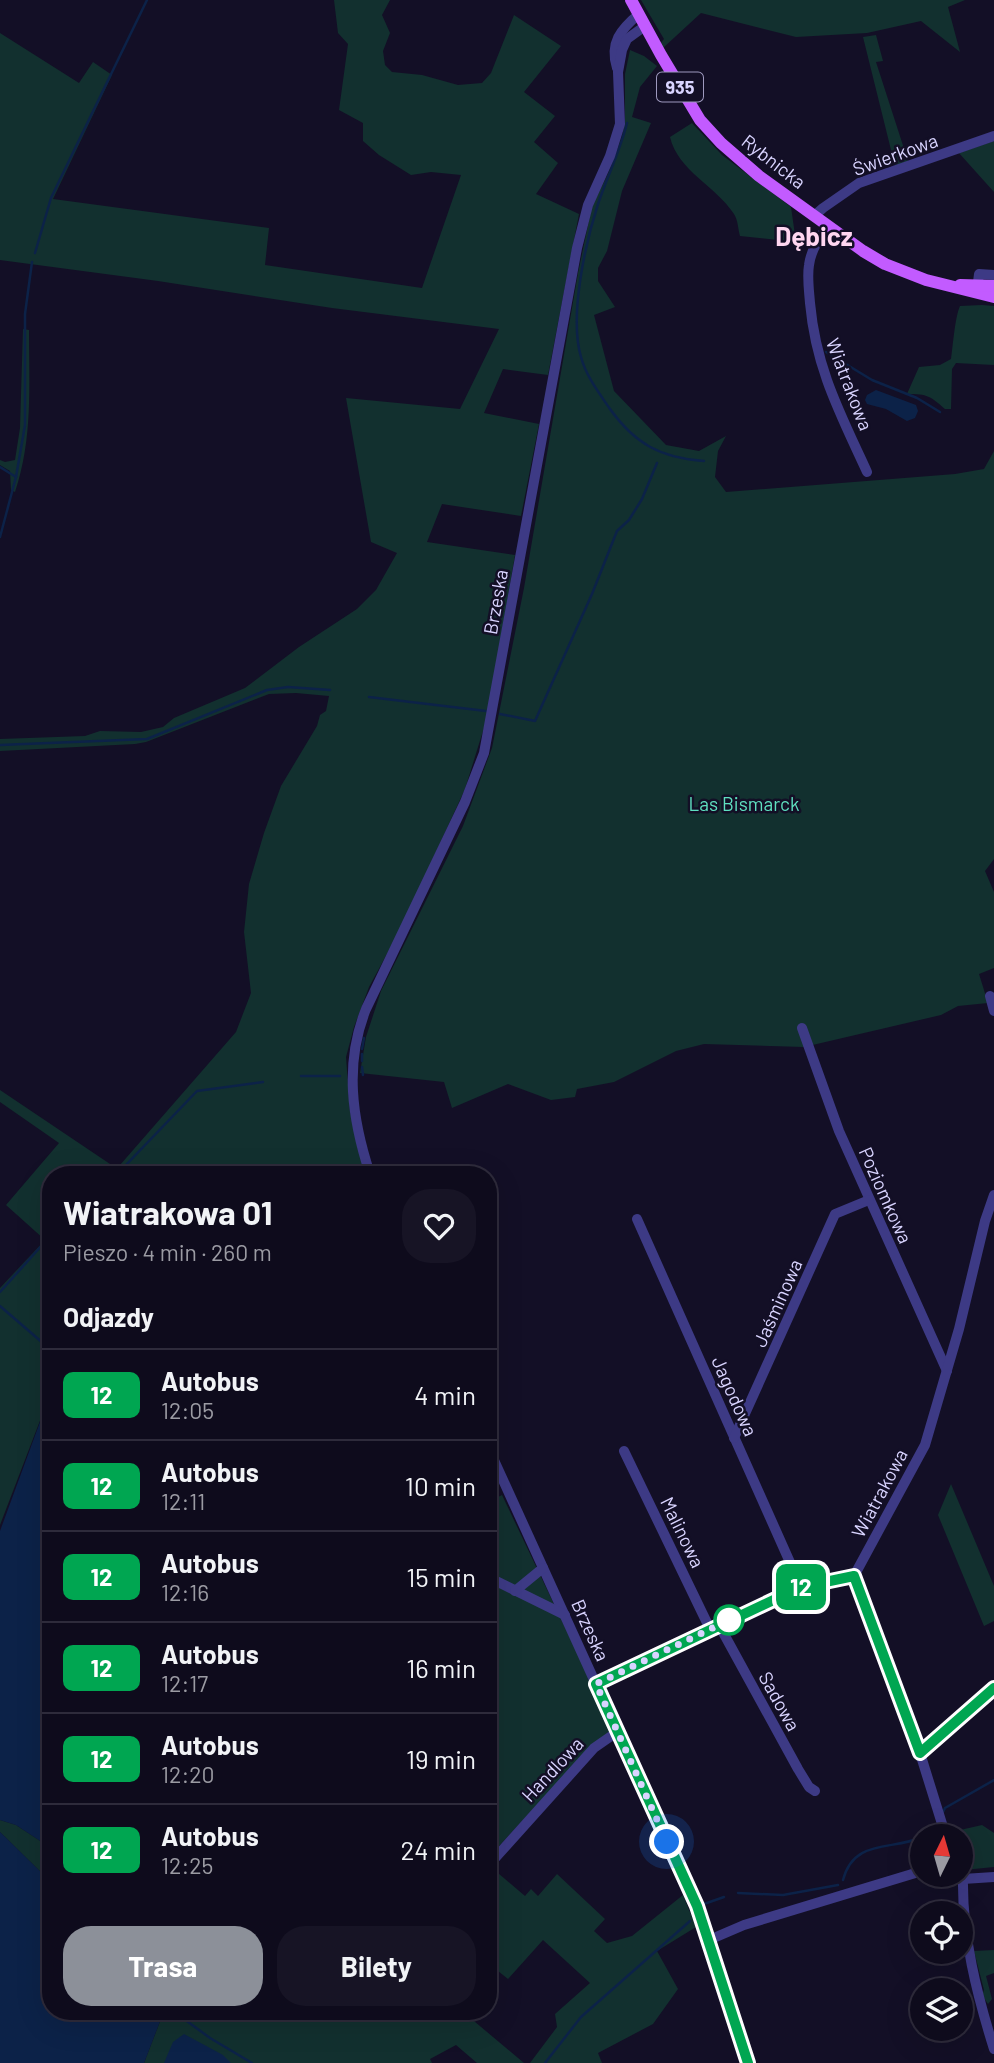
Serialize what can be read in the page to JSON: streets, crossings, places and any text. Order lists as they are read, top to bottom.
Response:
{
  "streets": {
    "main road": ["935", "Rybnicka"],
    "street": [
      "Świerkowa",
      "Wiatrakowa",
      "Brzeska",
      "Poziomkowa",
      "Jaśminowa",
      "Jagodowa",
      "Malinowa",
      "Sadowa",
      "Handlowa"
    ]
  },
  "crossings": [
    ["Świerkowa", "Rybnicka"],
    ["Rybnicka", "Wiatrakowa"],
    ["Rybnicka", "Brzeska"],
    ["Wiatrakowa", "Poziomkowa"],
    ["Brzeska", "Handlowa"],
    ["Poziomkowa", "Jaśminowa"],
    ["Jaśminowa", "Jagodowa"],
    ["Malinowa", "Sadowa"]
  ],
  "districts": ["Dębicz"],
  "parks": ["Las Bismarck"],
  "lines": ["bus line 12"],
  "north": "top",
  "page": {
    "on_map": "12",
    "heading": [
      ["Wiatrakowa 01", "Pieszo · 4 min · 260 m"],
      "Odjazdy"
    ],
    "list": [
      {
        "mark": "12",
        "name": "Autobus",
        "note": "12:05",
        "value": "4 min"
      },
      {
        "mark": "12",
        "name": "Autobus",
        "note": "12:11",
        "value": "10 min"
      },
      {
        "mark": "12",
        "name": "Autobus",
        "note": "12:16",
        "value": "15 min"
      },
      {
        "mark": "12",
        "name": "Autobus",
        "note": "12:17",
        "value": "16 min"
      },
      {
        "mark": "12",
        "name": "Autobus",
        "note": "12:20",
        "value": "19 min"
      },
      {
        "mark": "12",
        "name": "Autobus",
        "note": "12:25",
        "value": "24 min"
      }
    ],
    "buttons": ["Trasa", "Bilety"]
  }
}
